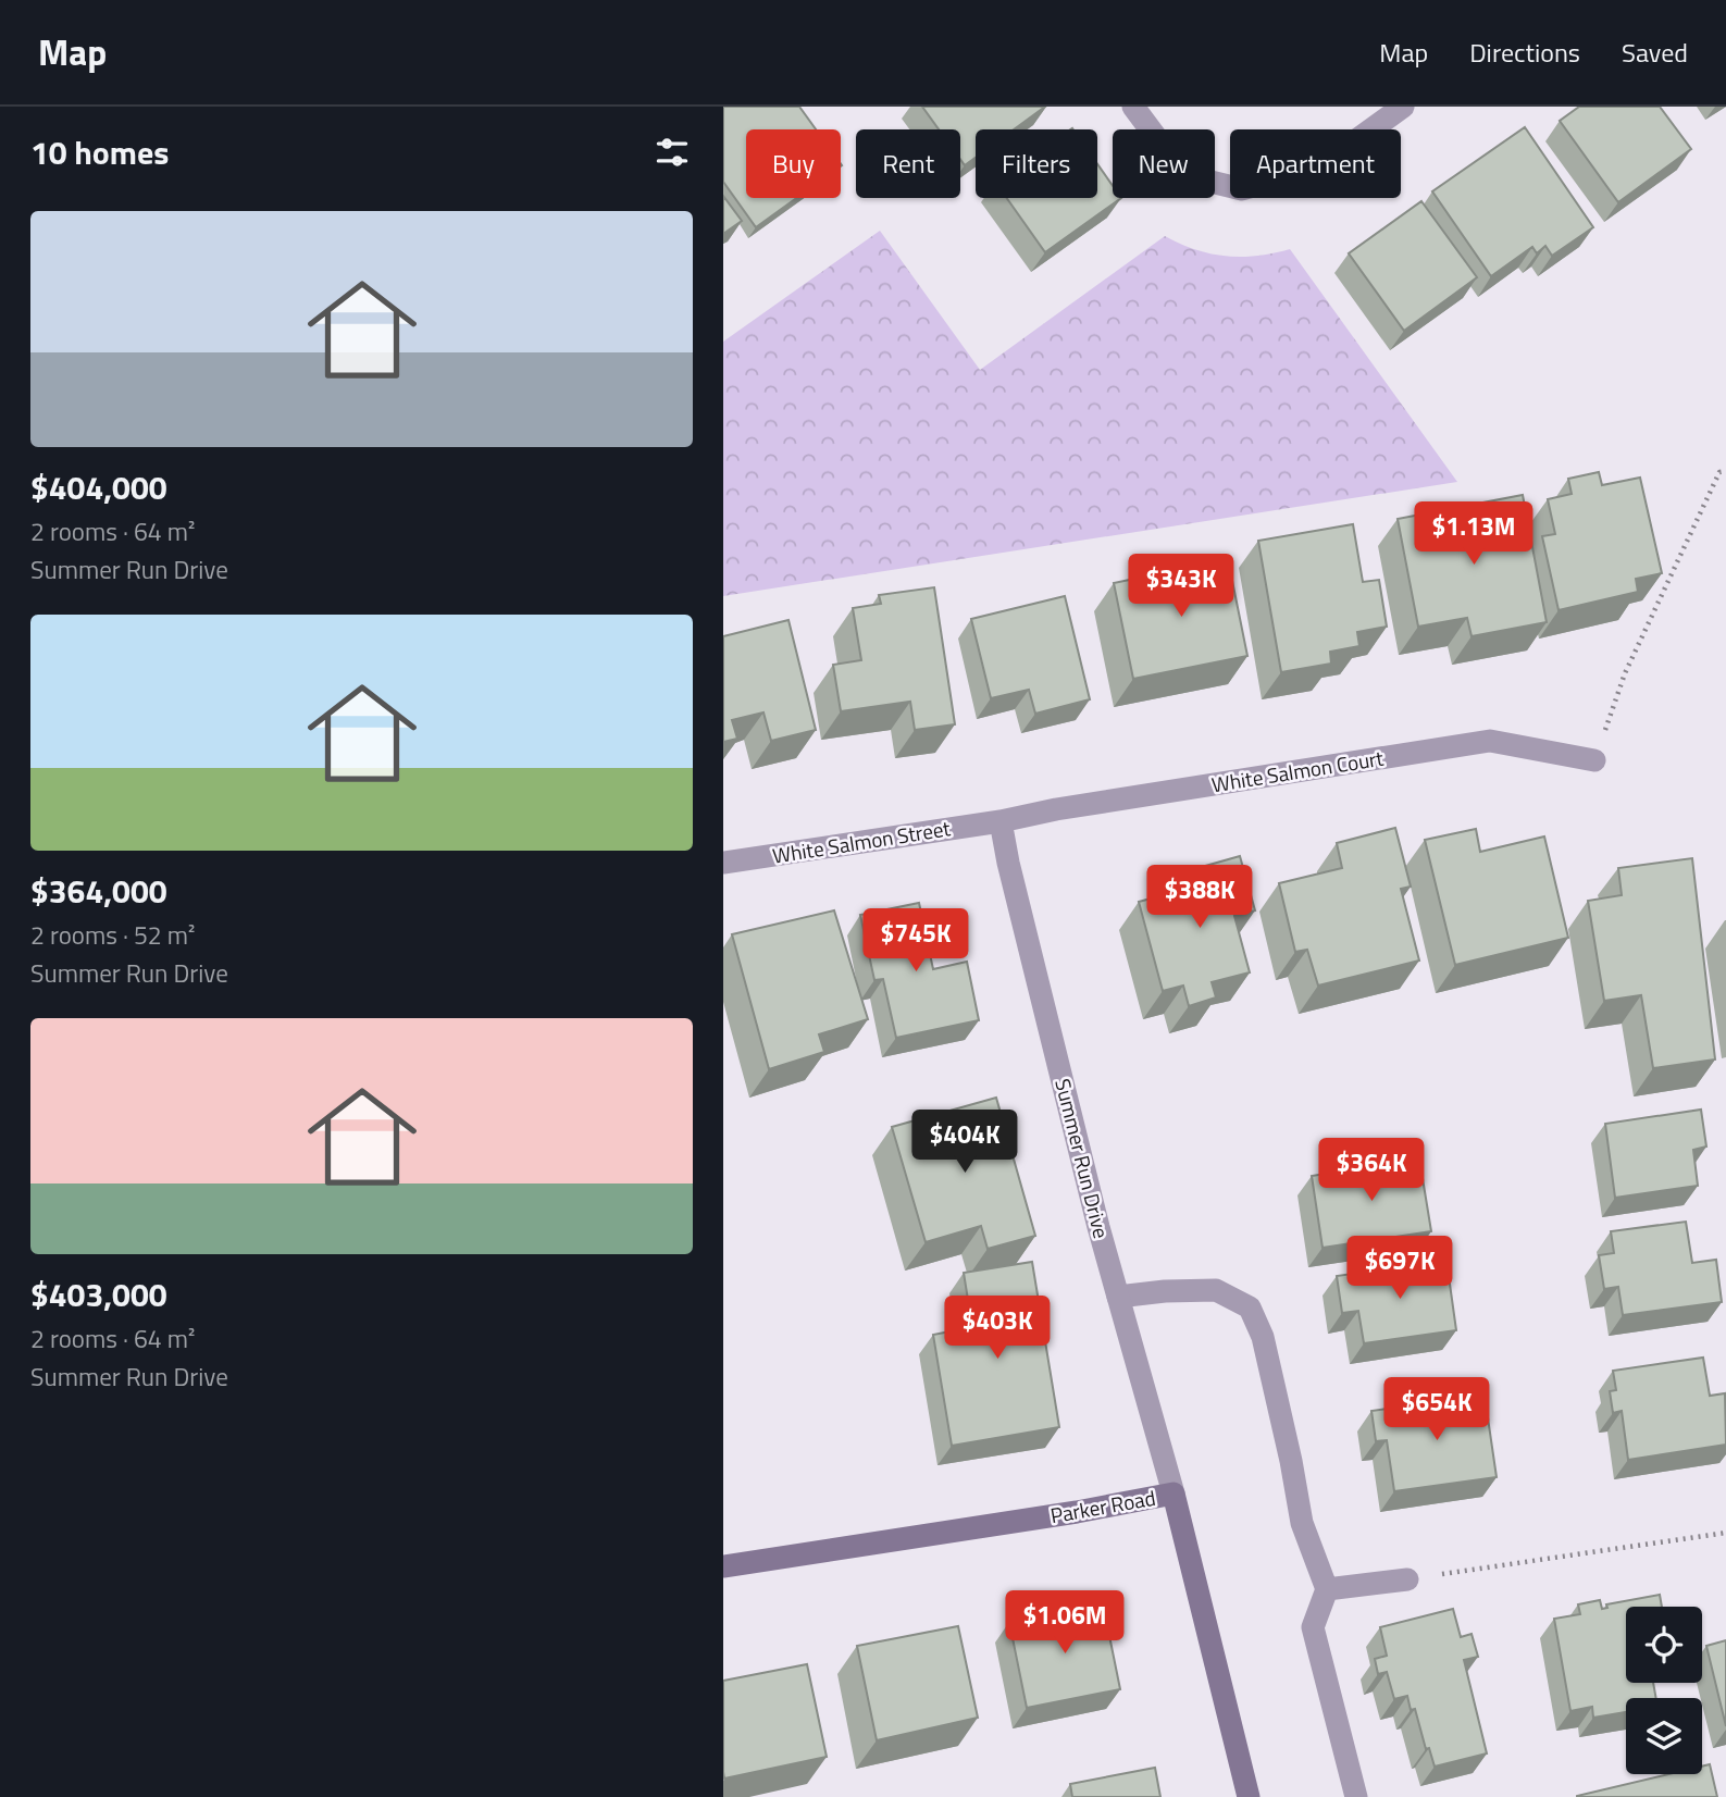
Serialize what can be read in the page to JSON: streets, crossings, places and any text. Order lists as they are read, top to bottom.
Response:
{
  "streets": {
    "street": [
      "White Salmon Court",
      "White Salmon Street",
      "Summer Run Drive",
      "Parker Road"
    ]
  },
  "crossings": [
    ["White Salmon Court", "White Salmon Street"],
    ["White Salmon Court", "Summer Run Drive"],
    ["White Salmon Street", "Summer Run Drive"],
    ["Summer Run Drive", "Parker Road"]
  ],
  "page": {
    "header": "Map",
    "nav": ["Map", "Directions", "Saved"],
    "heading": "10 homes",
    "chip": [
      "Buy",
      "Rent",
      "Filters",
      "New",
      "Apartment"
    ],
    "list": [
      {
        "name": "$404,000",
        "note": "2 rooms · 64 m² · Summer Run Drive"
      },
      {
        "name": "$364,000",
        "note": "2 rooms · 52 m² · Summer Run Drive"
      },
      {
        "name": "$403,000",
        "note": "2 rooms · 64 m² · Summer Run Drive"
      }
    ],
    "price": [
      "$1.13M",
      "$343K",
      "$388K",
      "$745K",
      "$404K",
      "$364K",
      "$697K",
      "$403K",
      "$654K",
      "$1.06M"
    ]
  }
}
